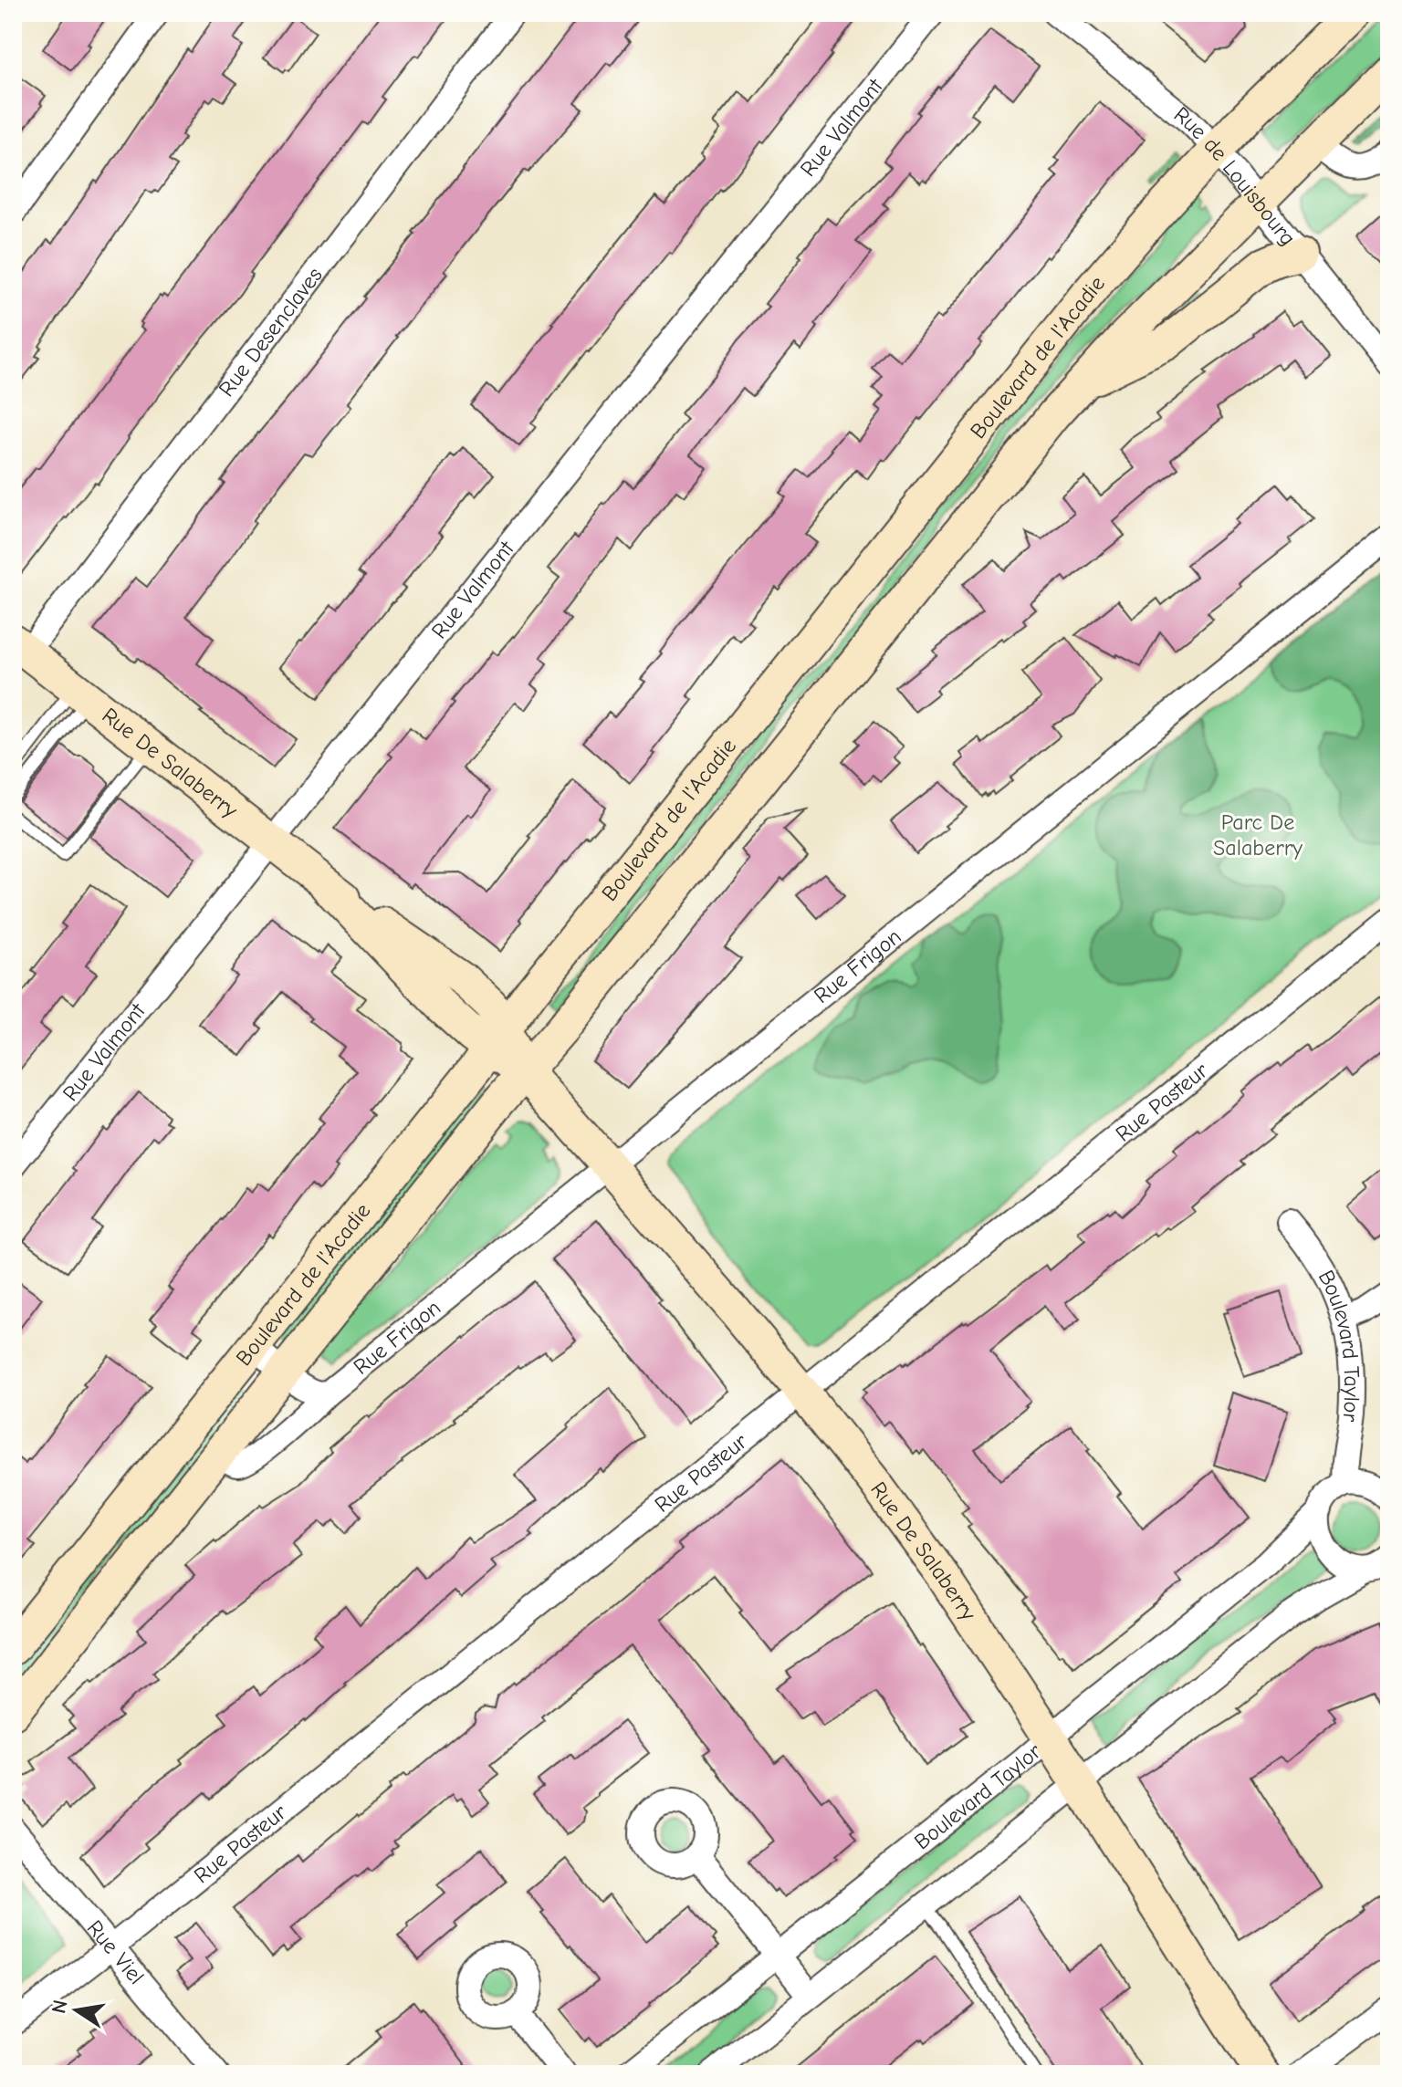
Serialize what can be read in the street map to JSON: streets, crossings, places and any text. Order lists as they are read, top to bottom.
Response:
{
  "streets": {
    "main road": ["Boulevard de l'Acadie", "Rue De Salaberry"],
    "street": [
      "Rue Valmont",
      "Rue de Louisbourg",
      "Rue Desenclaves",
      "Rue Frigon",
      "Rue Pasteur",
      "Boulevard Taylor",
      "Rue Viel"
    ]
  },
  "crossings": [
    ["Rue Valmont", "Rue De Salaberry"],
    ["Rue de Louisbourg", "Boulevard de l'Acadie"],
    ["Rue Desenclaves", "Rue De Salaberry"],
    ["Boulevard de l'Acadie", "Rue De Salaberry"],
    ["Boulevard de l'Acadie", "Rue Frigon"],
    ["Rue De Salaberry", "Rue Frigon"],
    ["Rue De Salaberry", "Rue Pasteur"],
    ["Rue De Salaberry", "Boulevard Taylor"],
    ["Rue Pasteur", "Rue Viel"]
  ],
  "parks": ["Parc De Salaberry"],
  "north": "left"
}
